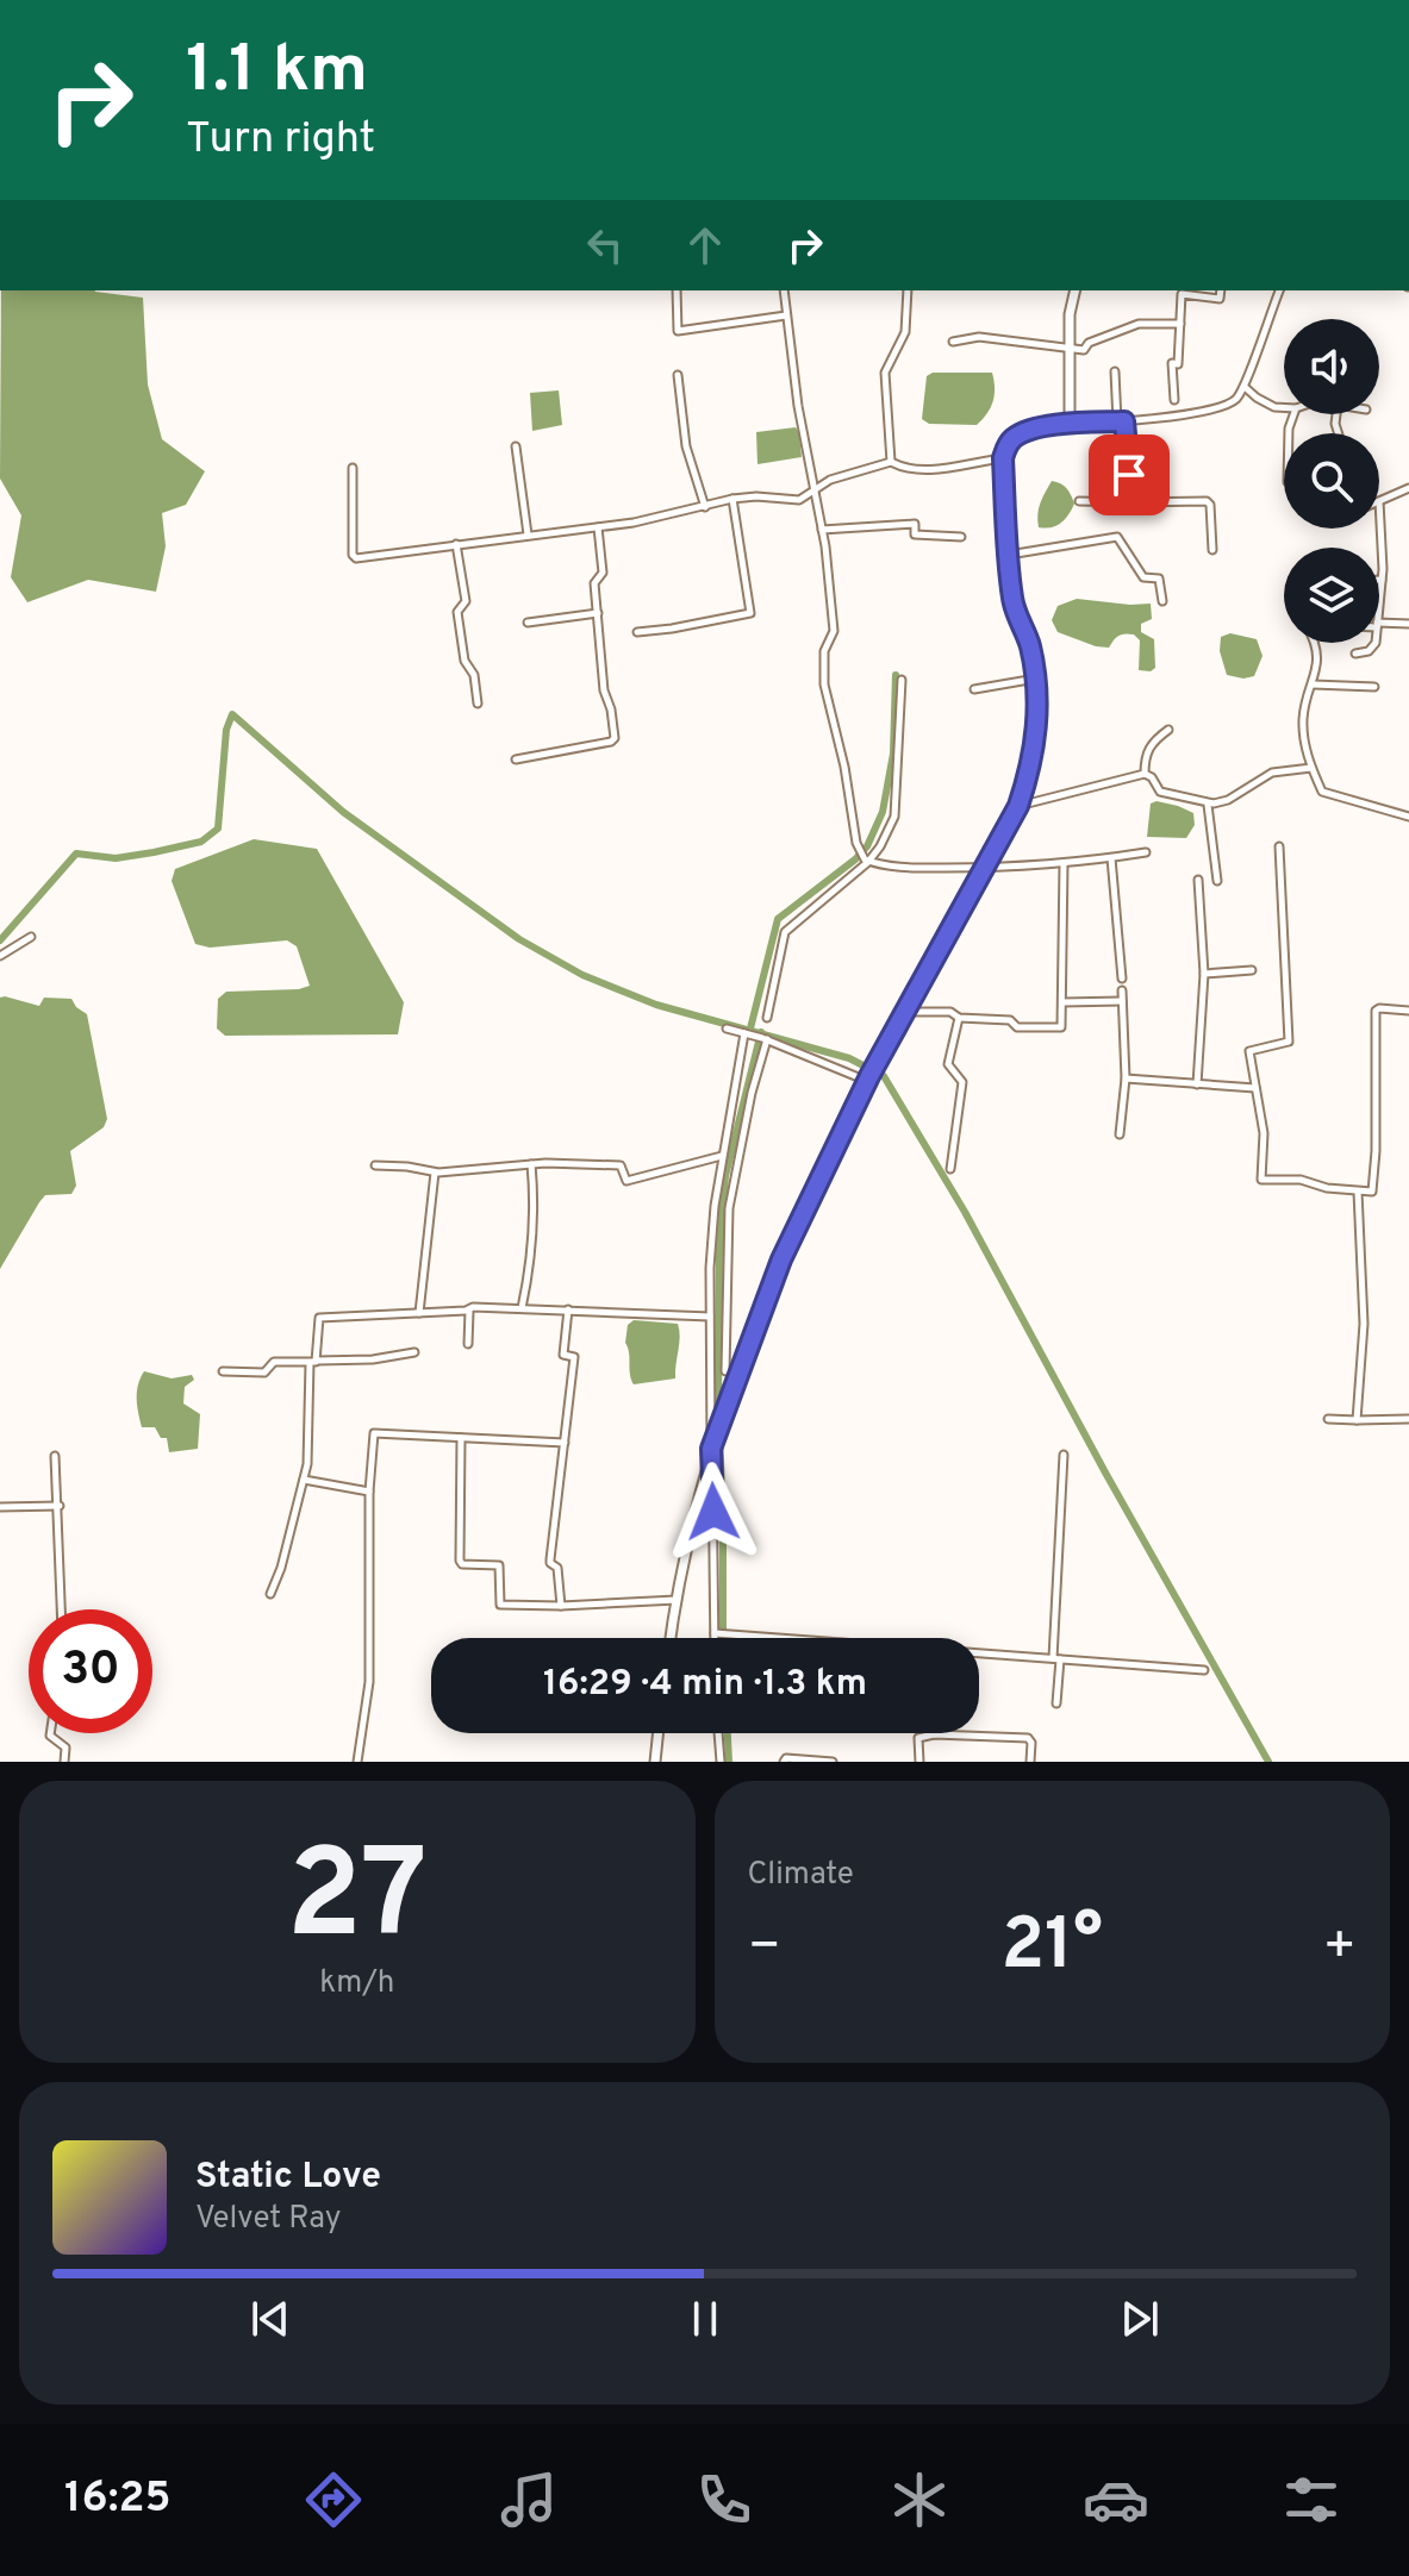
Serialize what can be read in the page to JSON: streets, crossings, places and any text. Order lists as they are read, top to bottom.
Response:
{
  "page": {
    "turn": ["1.1 km", "Turn right"],
    "limit": "30",
    "trip": "16:29 · 4 min · 1.3 km",
    "tile": [
      ["27", "km/h"],
      "Climate"
    ],
    "heat": ["−", "21°", "+"],
    "song": ["Static Love", "Velvet Ray"],
    "tabs": "16:25"
  }
}
